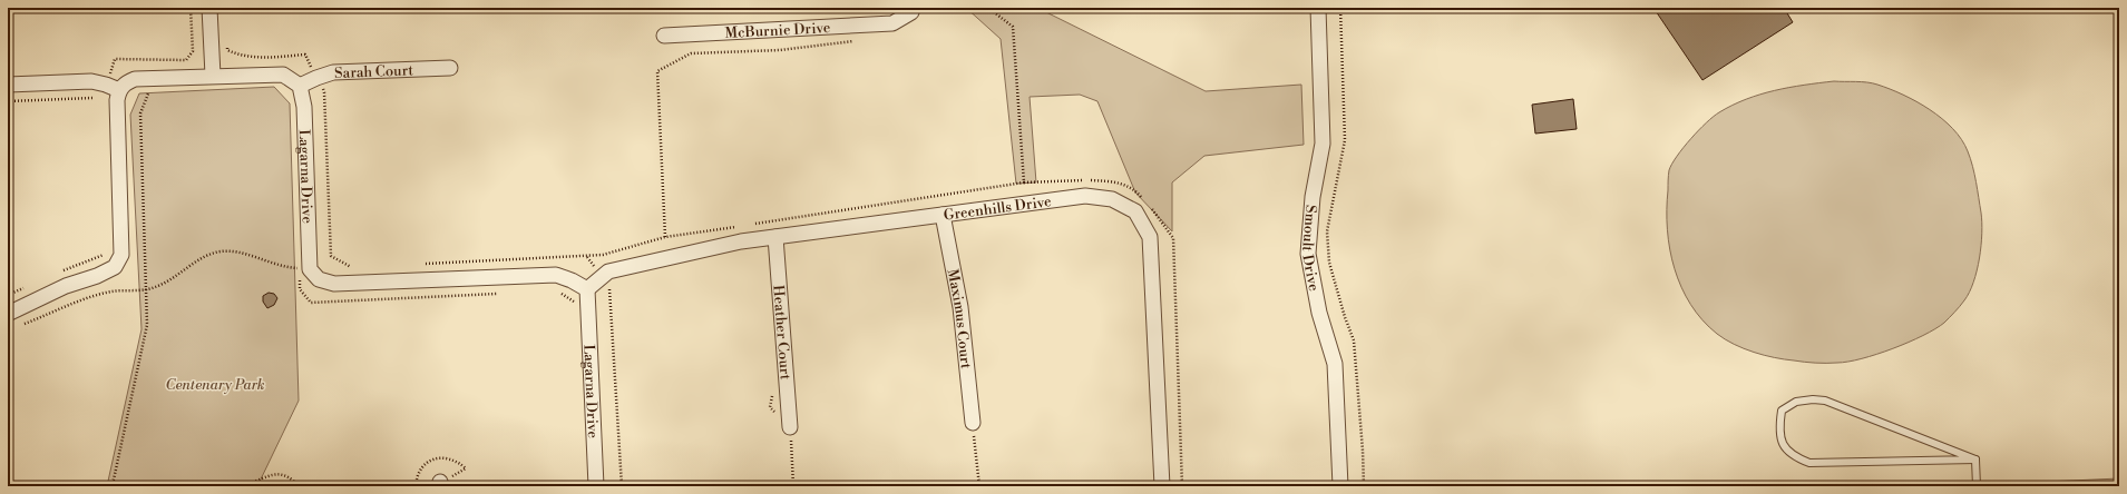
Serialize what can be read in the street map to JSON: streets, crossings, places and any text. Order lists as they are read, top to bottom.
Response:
{
  "streets": {
    "street": [
      "McBurnie Drive",
      "Sarah Court",
      "Lagarna Drive",
      "Greenhills Drive",
      "Smoult Drive",
      "Maximus Court",
      "Heather Court"
    ]
  },
  "crossings": [
    ["Sarah Court", "Lagarna Drive"],
    ["Lagarna Drive", "Greenhills Drive"],
    ["Greenhills Drive", "Maximus Court"],
    ["Greenhills Drive", "Heather Court"]
  ],
  "parks": ["Centenary Park"]
}
